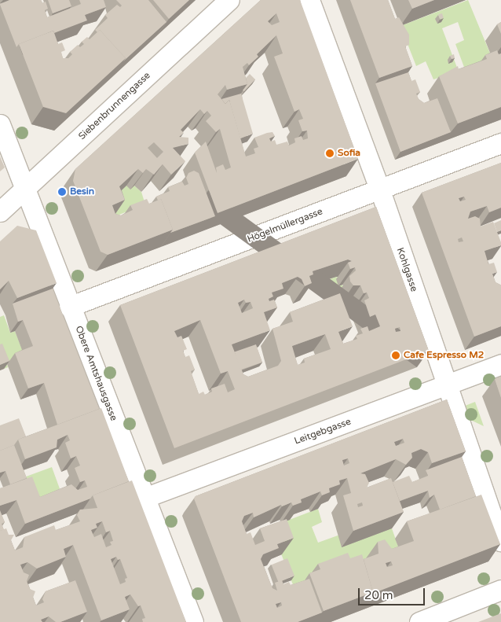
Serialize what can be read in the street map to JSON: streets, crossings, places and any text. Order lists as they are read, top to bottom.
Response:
{
  "streets": {
    "street": [
      "Siebenbrunnengasse",
      "Högelmüllergasse",
      "Kohlgasse",
      "Obere Amtshausgasse",
      "Leitgebgasse"
    ]
  },
  "crossings": [
    ["Siebenbrunnengasse", "Obere Amtshausgasse"],
    ["Högelmüllergasse", "Kohlgasse"],
    ["Högelmüllergasse", "Obere Amtshausgasse"],
    ["Kohlgasse", "Leitgebgasse"],
    ["Obere Amtshausgasse", "Leitgebgasse"]
  ],
  "places": ["Sofia", "Besin", "Cafe Espresso M2"],
  "scale_bar": "20 m"
}
